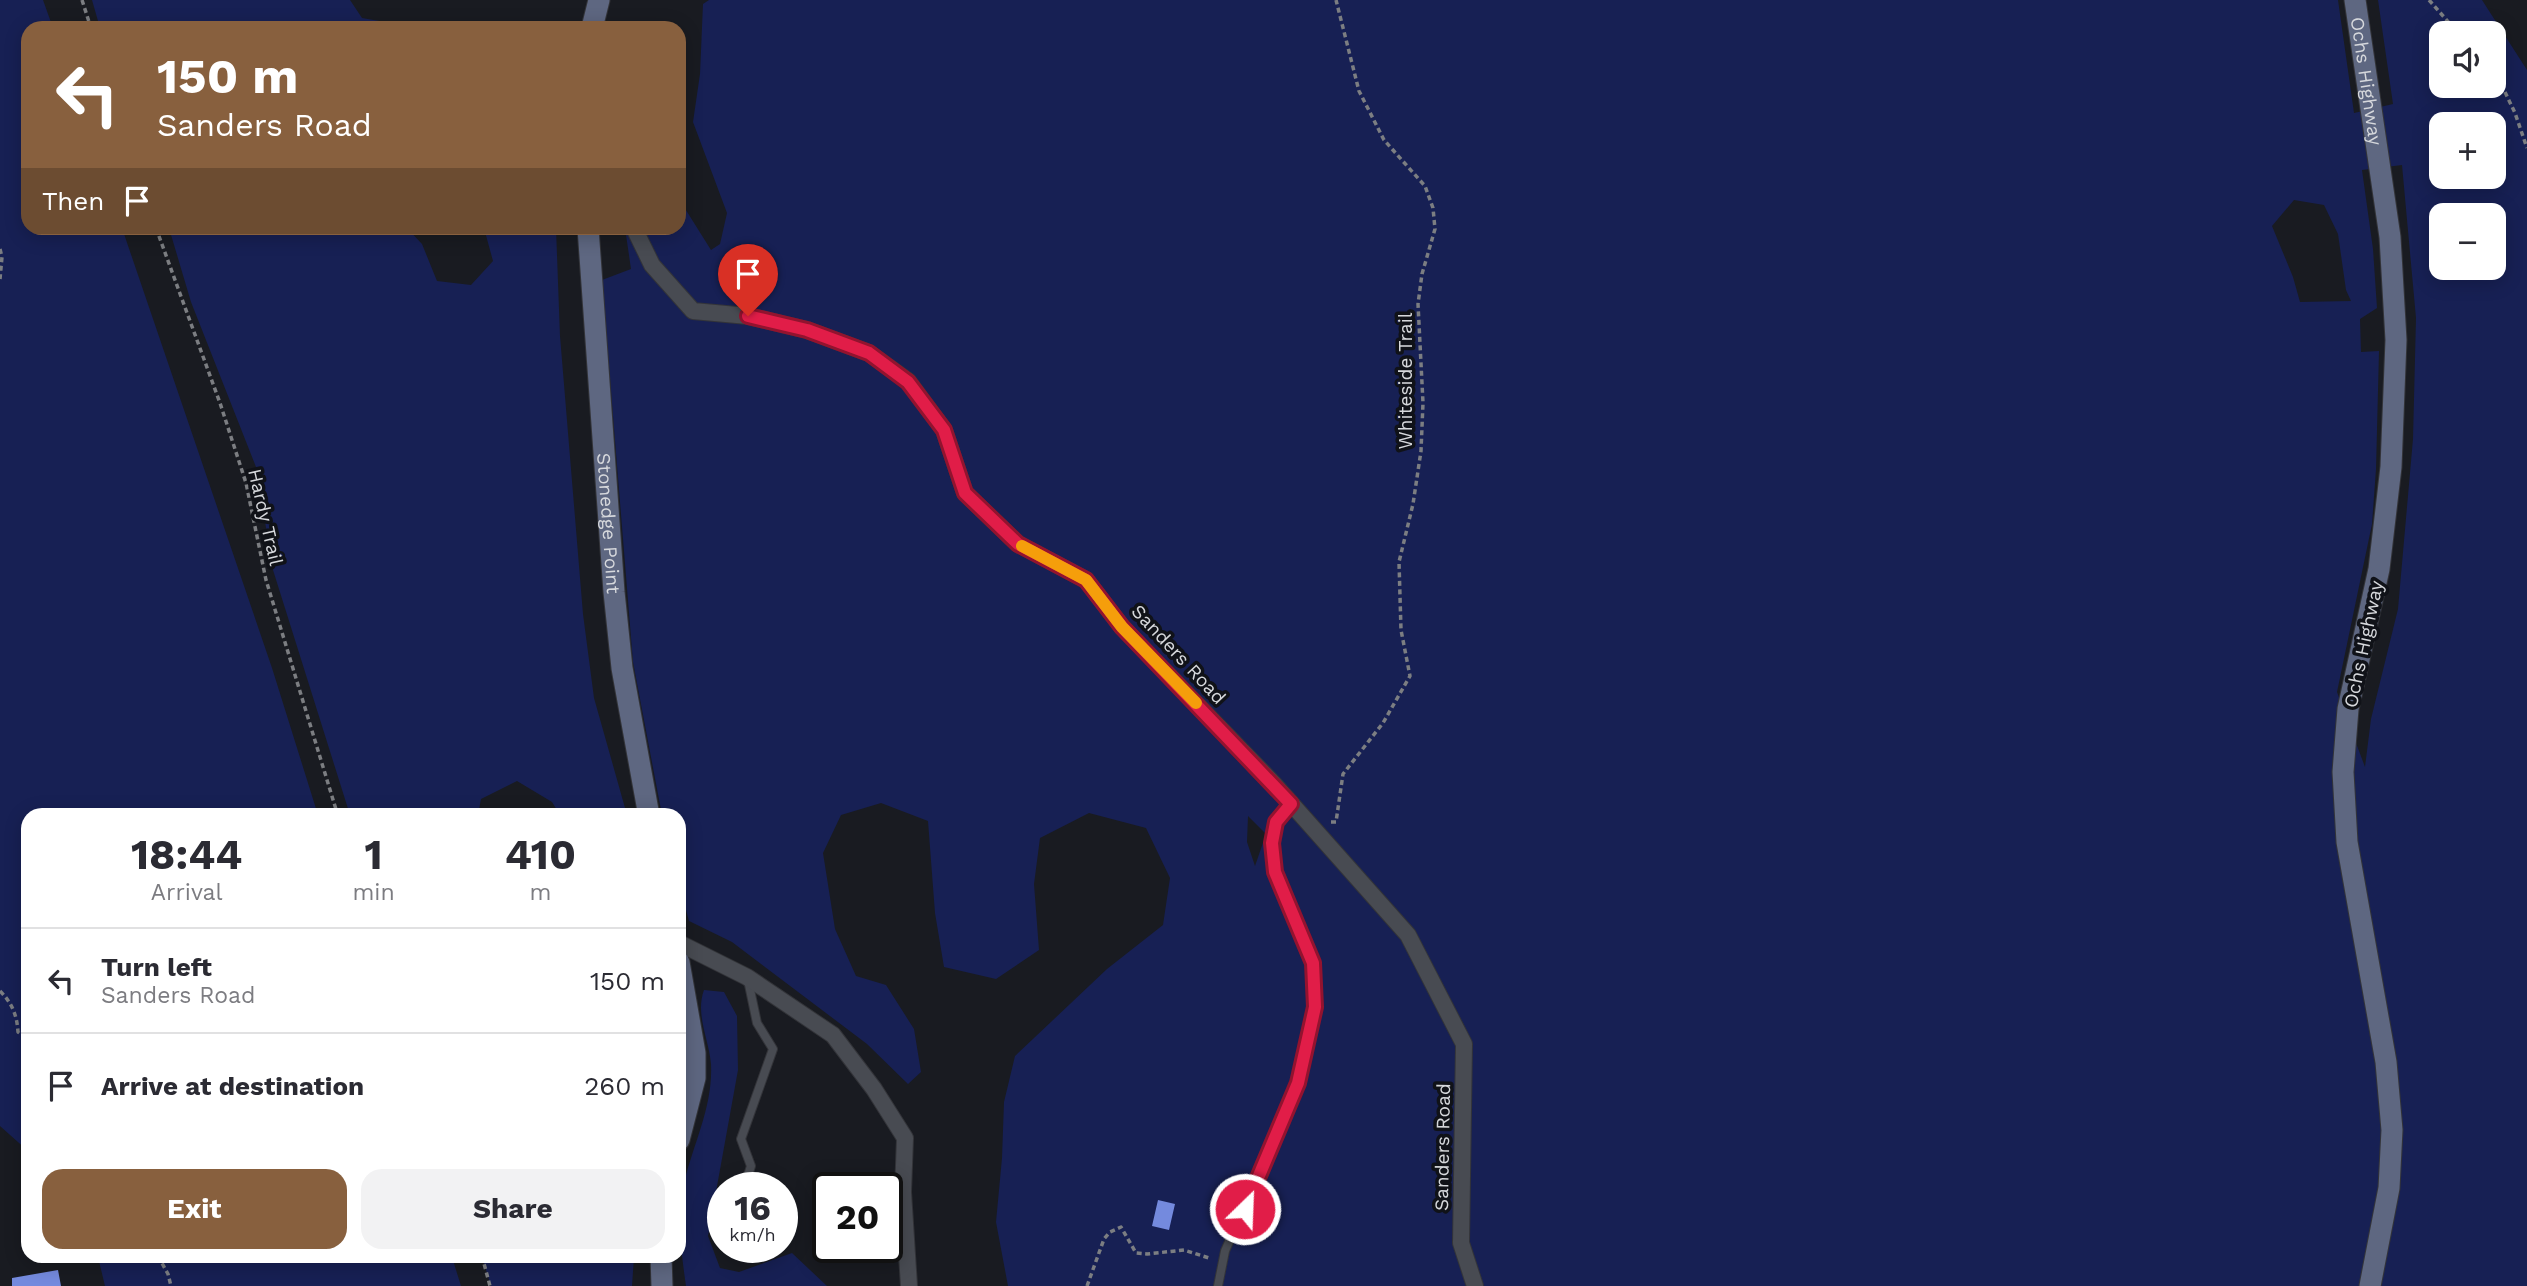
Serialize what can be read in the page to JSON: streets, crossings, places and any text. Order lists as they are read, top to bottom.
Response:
{
  "streets": {
    "main road": ["Ochs Highway", "Stonedge Point"],
    "street": ["Sanders Road"],
    "path": ["Whiteside Trail", "Hardy Trail"]
  },
  "crossings": [
    ["Whiteside Trail", "Sanders Road"]
  ],
  "page": {
    "map_buttons": ["+", "−"],
    "turn": ["150 m", "Sanders Road"],
    "then": "Then",
    "eta": [
      "18:44",
      "Arrival",
      "1",
      "min",
      "410",
      "m"
    ],
    "list": [
      {
        "name": "Turn left",
        "note": "Sanders Road",
        "value": "150 m"
      },
      {
        "name": "Arrive at destination",
        "value": "260 m"
      }
    ],
    "buttons": ["Exit", "Share"],
    "speed": "16 km/h",
    "limit": "20"
  }
}
